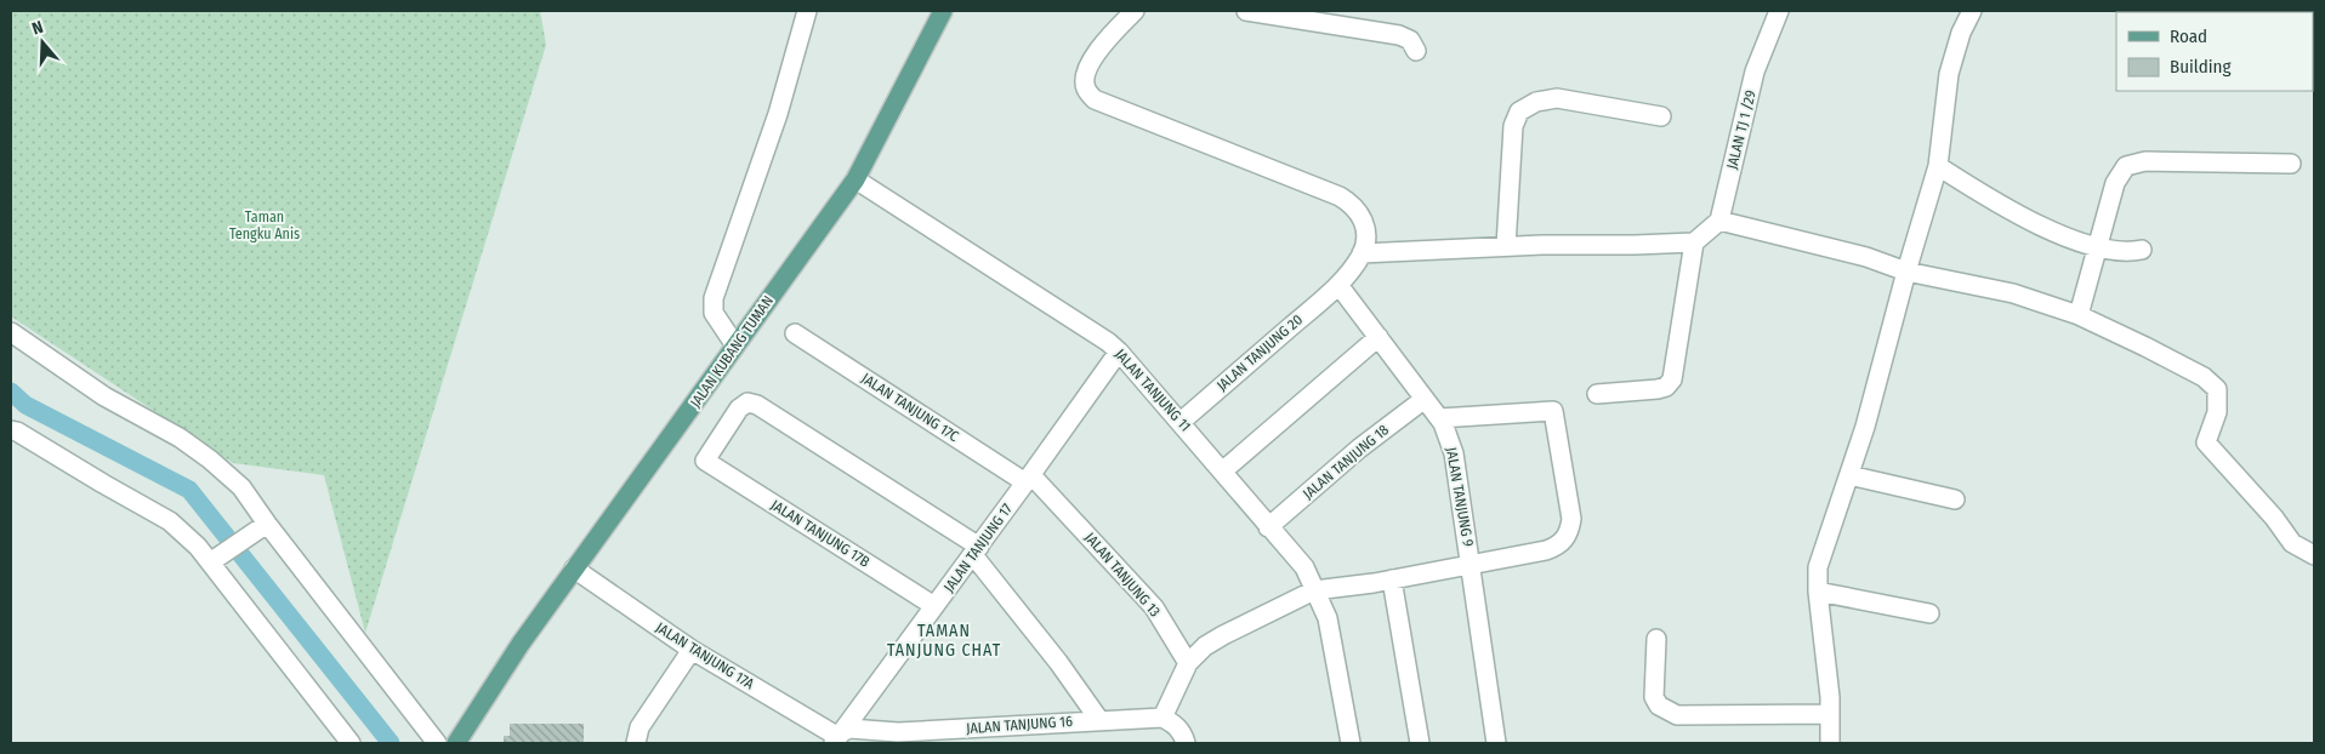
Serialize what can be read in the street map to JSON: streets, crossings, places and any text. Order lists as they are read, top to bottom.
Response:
{
  "streets": {
    "main road": ["JALAN KUBANG TUMAN"],
    "street": [
      "JALAN TJ 1 /29",
      "JALAN TANJUNG 20",
      "JALAN TANJUNG 11",
      "JALAN TANJUNG 17C",
      "JALAN TANJUNG 18",
      "JALAN TANJUNG 9",
      "JALAN TANJUNG 17B",
      "JALAN TANJUNG 17",
      "JALAN TANJUNG 13",
      "JALAN TANJUNG 17A",
      "JALAN TANJUNG 16"
    ]
  },
  "crossings": [
    ["JALAN KUBANG TUMAN", "JALAN TANJUNG 11"],
    ["JALAN KUBANG TUMAN", "JALAN TANJUNG 17A"],
    ["JALAN TANJUNG 20", "JALAN TANJUNG 11"],
    ["JALAN TANJUNG 20", "JALAN TANJUNG 9"],
    ["JALAN TANJUNG 11", "JALAN TANJUNG 18"],
    ["JALAN TANJUNG 11", "JALAN TANJUNG 17"],
    ["JALAN TANJUNG 17C", "JALAN TANJUNG 17"],
    ["JALAN TANJUNG 17C", "JALAN TANJUNG 13"],
    ["JALAN TANJUNG 18", "JALAN TANJUNG 9"],
    ["JALAN TANJUNG 17B", "JALAN TANJUNG 17"],
    ["JALAN TANJUNG 17", "JALAN TANJUNG 13"],
    ["JALAN TANJUNG 17", "JALAN TANJUNG 17A"],
    ["JALAN TANJUNG 17", "JALAN TANJUNG 16"],
    ["JALAN TANJUNG 17A", "JALAN TANJUNG 16"]
  ],
  "districts": ["TAMAN TANJUNG CHAT"],
  "parks": ["Taman Tengku Anis"],
  "legend": ["Road", "Building"],
  "north": "top"
}
